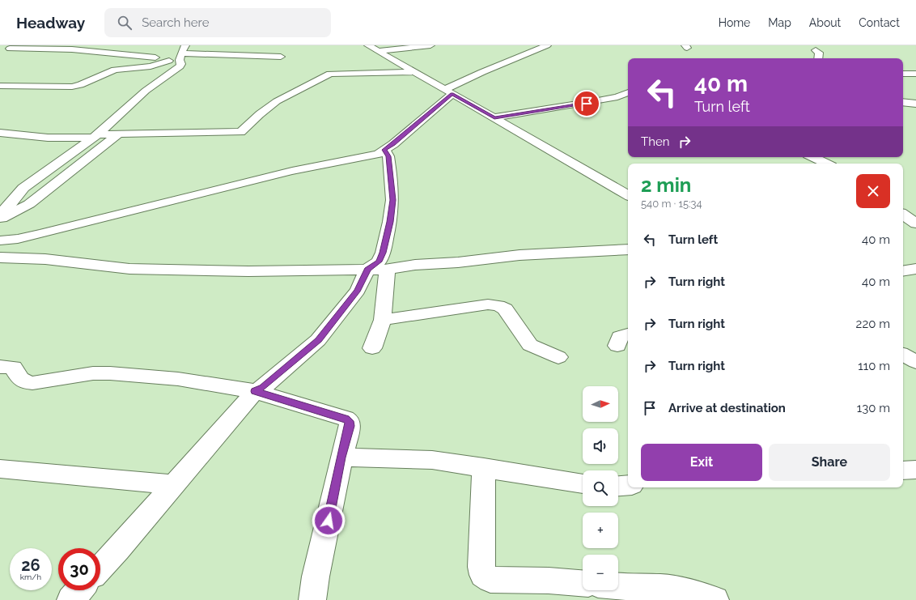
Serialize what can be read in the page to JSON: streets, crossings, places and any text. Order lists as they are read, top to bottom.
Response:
{
  "north": "right",
  "page": {
    "header": "Headway",
    "search": "Search here",
    "nav": [
      "Home",
      "Map",
      "About",
      "Contact"
    ],
    "turn": ["40 m", "Turn left"],
    "then": "Then",
    "heading": ["2 min", "540 m · 15:34"],
    "list": [
      {
        "name": "Turn left",
        "value": "40 m"
      },
      {
        "name": "Turn right",
        "value": "40 m"
      },
      {
        "name": "Turn right",
        "value": "220 m"
      },
      {
        "name": "Turn right",
        "value": "110 m"
      },
      {
        "name": "Arrive at destination",
        "value": "130 m"
      }
    ],
    "map_buttons": ["+", "−"],
    "buttons": ["Exit", "Share"],
    "speed": "26 km/h",
    "limit": "30"
  }
}
